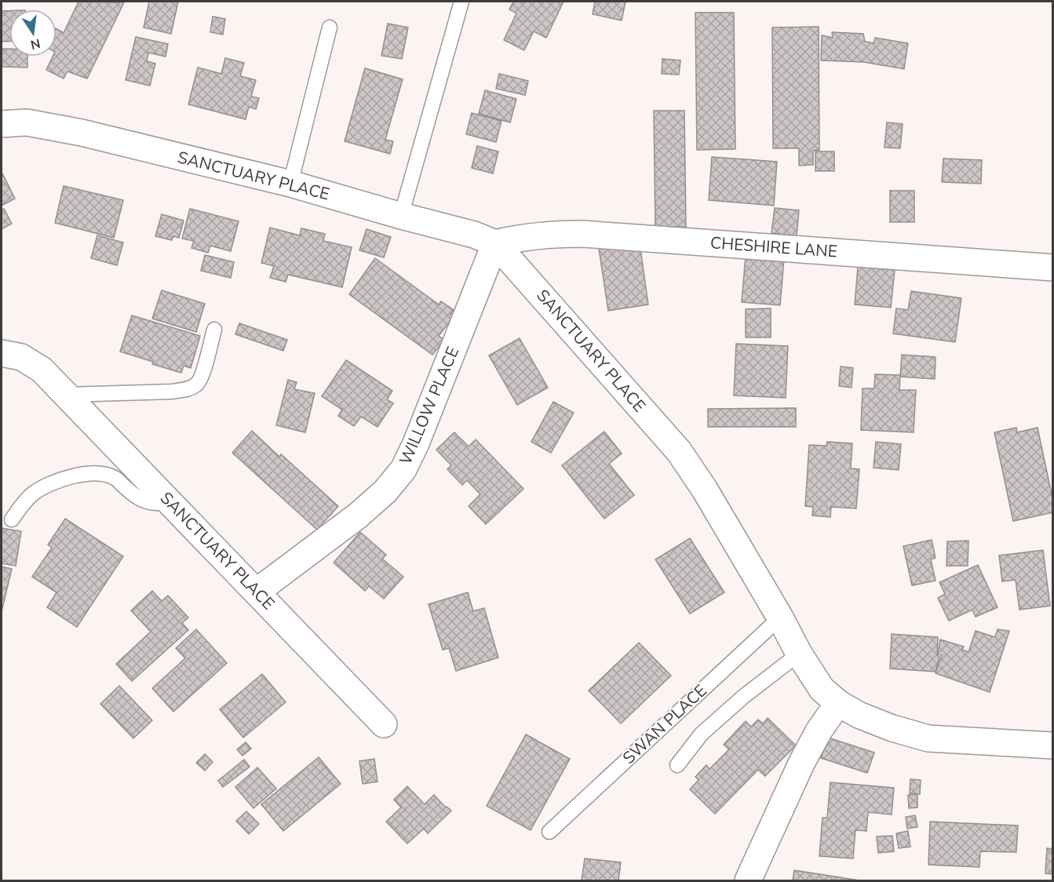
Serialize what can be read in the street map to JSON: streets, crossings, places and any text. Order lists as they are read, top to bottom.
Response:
{
  "streets": {
    "street": ["SANCTUARY PLACE", "CHESHIRE LANE", "WILLOW PLACE"],
    "lane": ["SWAN PLACE"]
  },
  "crossings": [
    ["SANCTUARY PLACE", "CHESHIRE LANE"],
    ["SANCTUARY PLACE", "WILLOW PLACE"],
    ["SANCTUARY PLACE", "SWAN PLACE"],
    ["CHESHIRE LANE", "WILLOW PLACE"]
  ],
  "north": "bottom"
}
